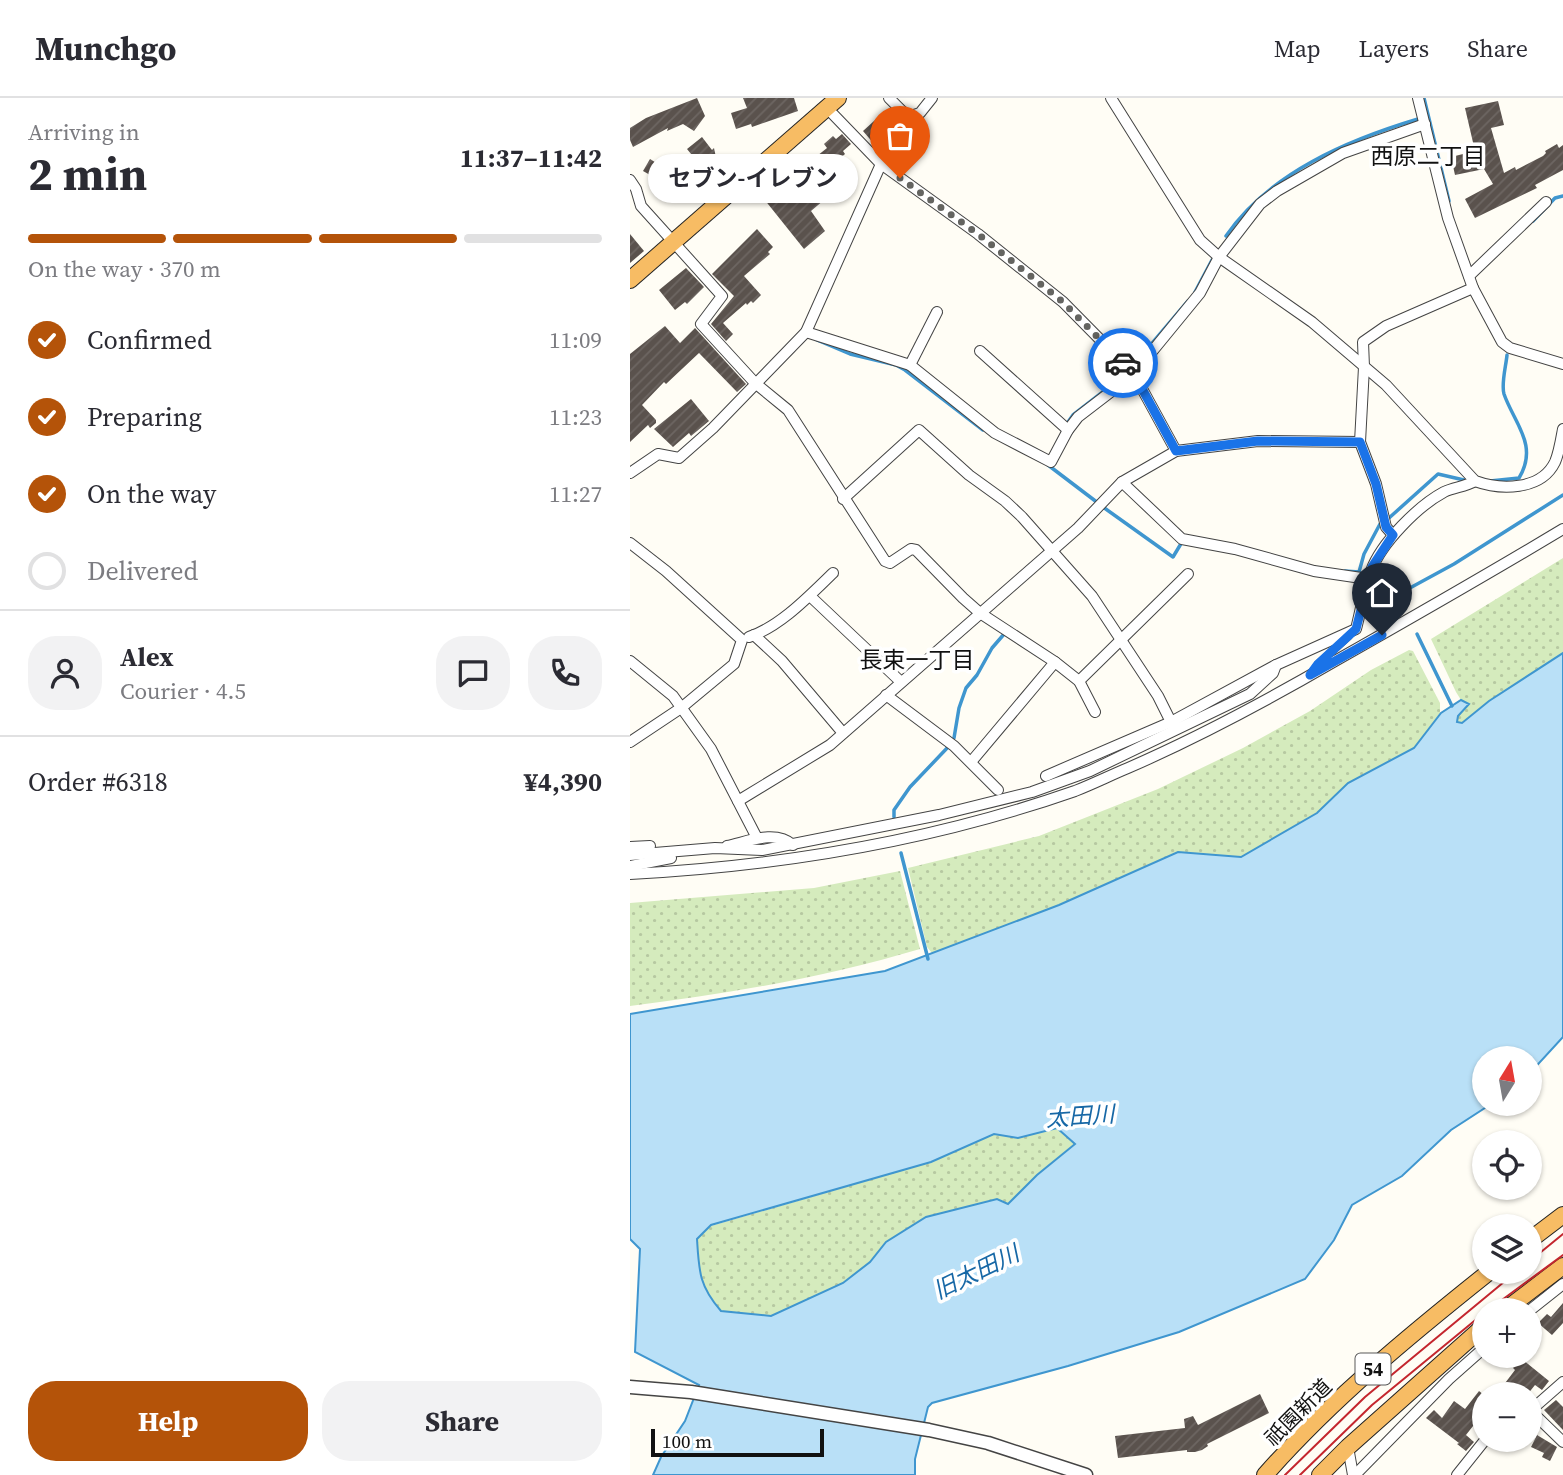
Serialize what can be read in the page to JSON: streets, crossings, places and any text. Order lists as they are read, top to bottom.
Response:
{
  "streets": {
    "highway": ["54", "祇園新道"]
  },
  "districts": ["西原二丁目", "長束一丁目"],
  "water": ["太田川", "旧太田川"],
  "places": ["セブン-イレブン"],
  "scale_bar": "100 m",
  "north": "top",
  "page": {
    "header": "Munchgo",
    "nav": ["Map", "Layers", "Share"],
    "heading": ["2 min", "Arriving in", "11:37–11:42"],
    "panel": [
      "Alex",
      "Courier · 4.5",
      "Order #6318",
      "¥4,390"
    ],
    "bubble": "セブン-イレブン",
    "bar": "On the way · 370 m",
    "list": [
      ["Confirmed", "11:09"],
      ["Preparing", "11:23"],
      ["On the way", "11:27"],
      "Delivered"
    ],
    "map_buttons": ["+", "−"],
    "buttons": ["Help", "Share"],
    "scale": "100 m"
  }
}
